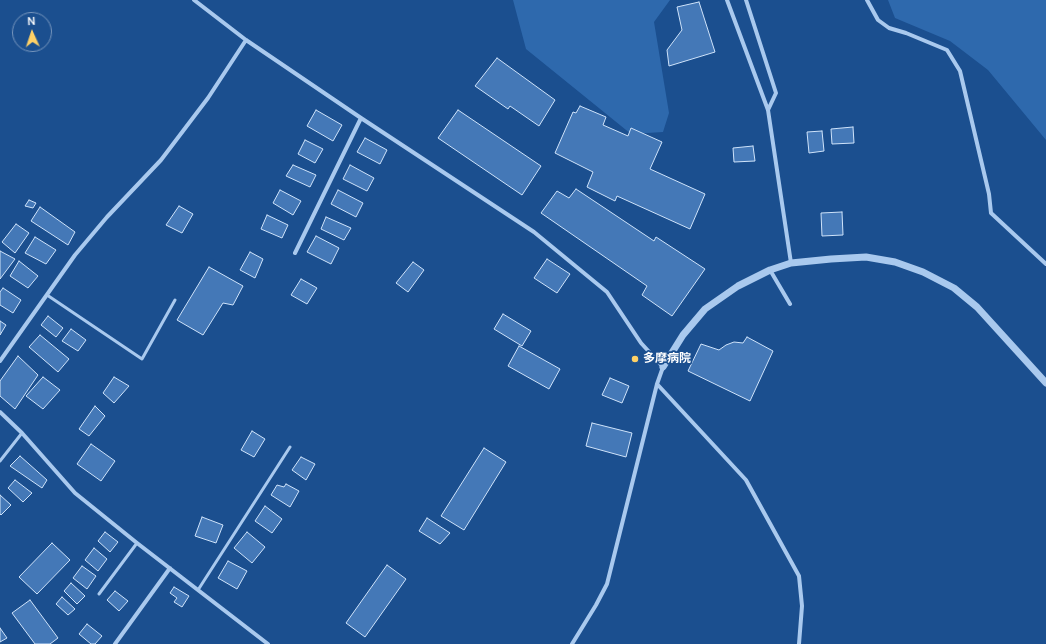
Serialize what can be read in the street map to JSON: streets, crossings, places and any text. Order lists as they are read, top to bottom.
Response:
{
  "places": ["多摩病院"],
  "north": "top"
}
